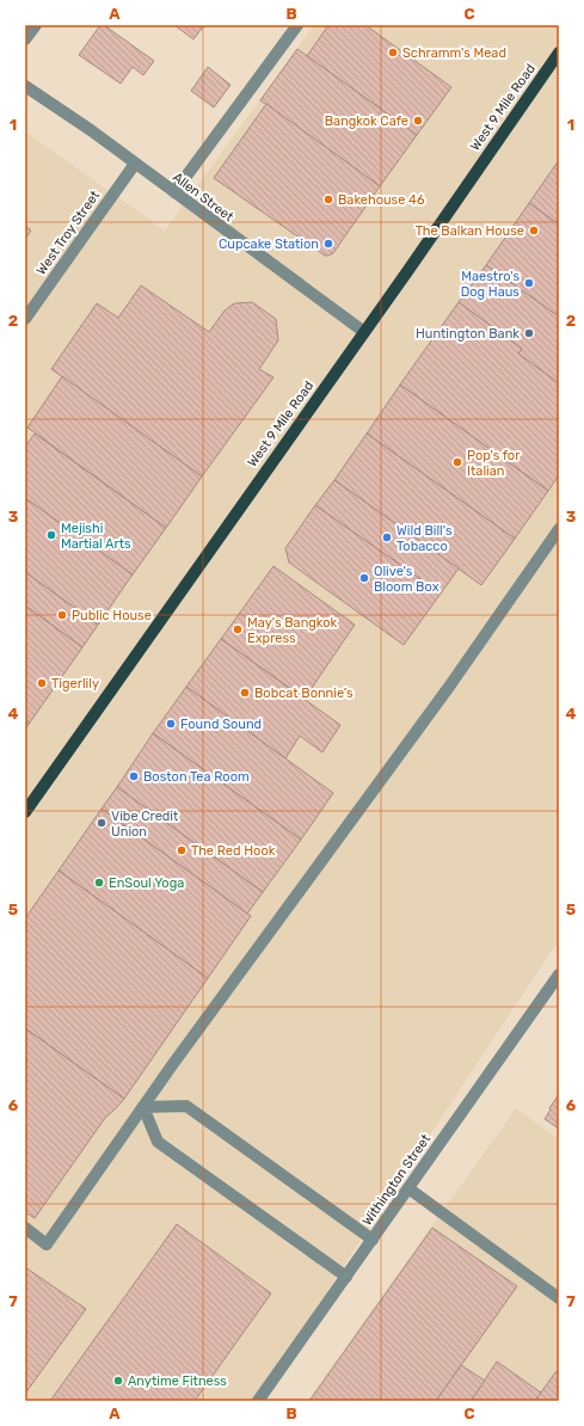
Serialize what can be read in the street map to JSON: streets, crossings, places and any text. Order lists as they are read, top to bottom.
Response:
{
  "streets": {
    "main road": ["West 9 Mile Road"],
    "street": ["Allen Street", "West Troy Street", "Withington Street"]
  },
  "crossings": [
    ["West 9 Mile Road", "Allen Street"],
    ["Allen Street", "West Troy Street"]
  ],
  "places": [
    "Schramm's Mead",
    "Bangkok Cafe",
    "Bakehouse 46",
    "The Balkan House",
    "Cupcake Station",
    "Maestro's Dog Haus",
    "Huntington Bank",
    "Pop's for Italian",
    "Mejishi Martial Arts",
    "Wild Bill's Tobacco",
    "Olive's Bloom Box",
    "Public House",
    "May's Bangkok Express",
    "Tigerlily",
    "Bobcat Bonnie’s",
    "Found Sound",
    "Boston Tea Room",
    "Vibe Credit Union",
    "The Red Hook",
    "EnSoul Yoga",
    "Anytime Fitness"
  ],
  "grid": {
    "columns": ["A", "B", "C"],
    "rows": [
      "1",
      "2",
      "3",
      "4",
      "5",
      "6",
      "7"
    ]
  }
}
